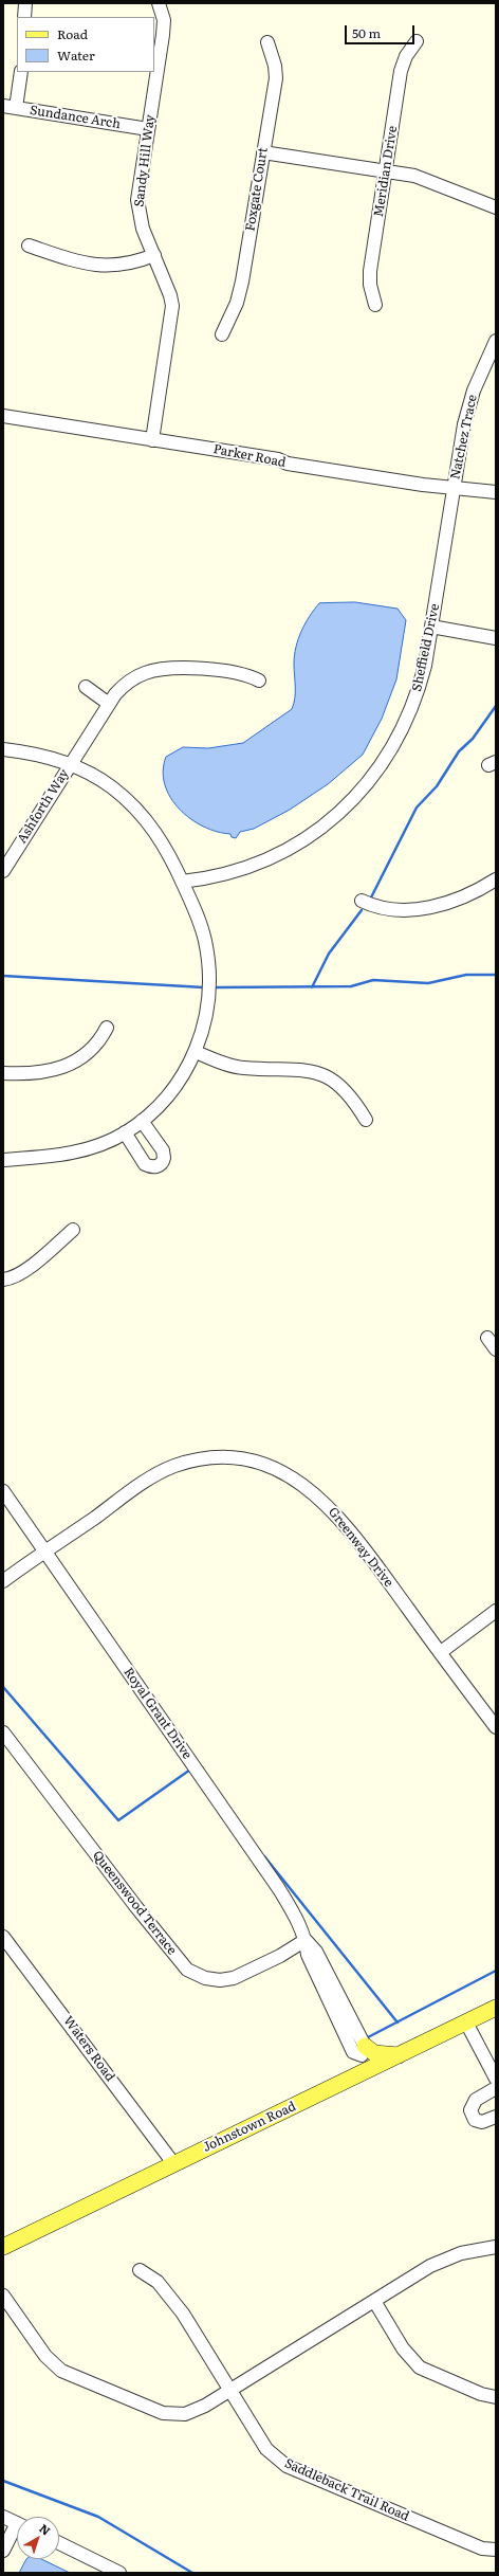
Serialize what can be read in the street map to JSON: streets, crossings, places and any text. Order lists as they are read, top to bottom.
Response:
{
  "streets": {
    "main road": ["Johnstown Road"],
    "street": [
      "Sundance Arch",
      "Sandy Hill Way",
      "Meridian Drive",
      "Foxgate Court",
      "Natchez Trace",
      "Parker Road",
      "Sheffield Drive",
      "Ashforth Way",
      "Greenway Drive",
      "Royal Grant Drive",
      "Queenswood Terrace",
      "Waters Road",
      "Saddleback Trail Road"
    ]
  },
  "crossings": [
    ["Sundance Arch", "Sandy Hill Way"],
    ["Sandy Hill Way", "Parker Road"],
    ["Natchez Trace", "Parker Road"],
    ["Natchez Trace", "Sheffield Drive"],
    ["Parker Road", "Sheffield Drive"],
    ["Greenway Drive", "Royal Grant Drive"],
    ["Royal Grant Drive", "Queenswood Terrace"],
    ["Royal Grant Drive", "Johnstown Road"],
    ["Waters Road", "Johnstown Road"]
  ],
  "legend": ["Road", "Water"],
  "scale_bar": "50 m",
  "north": "top right"
}
